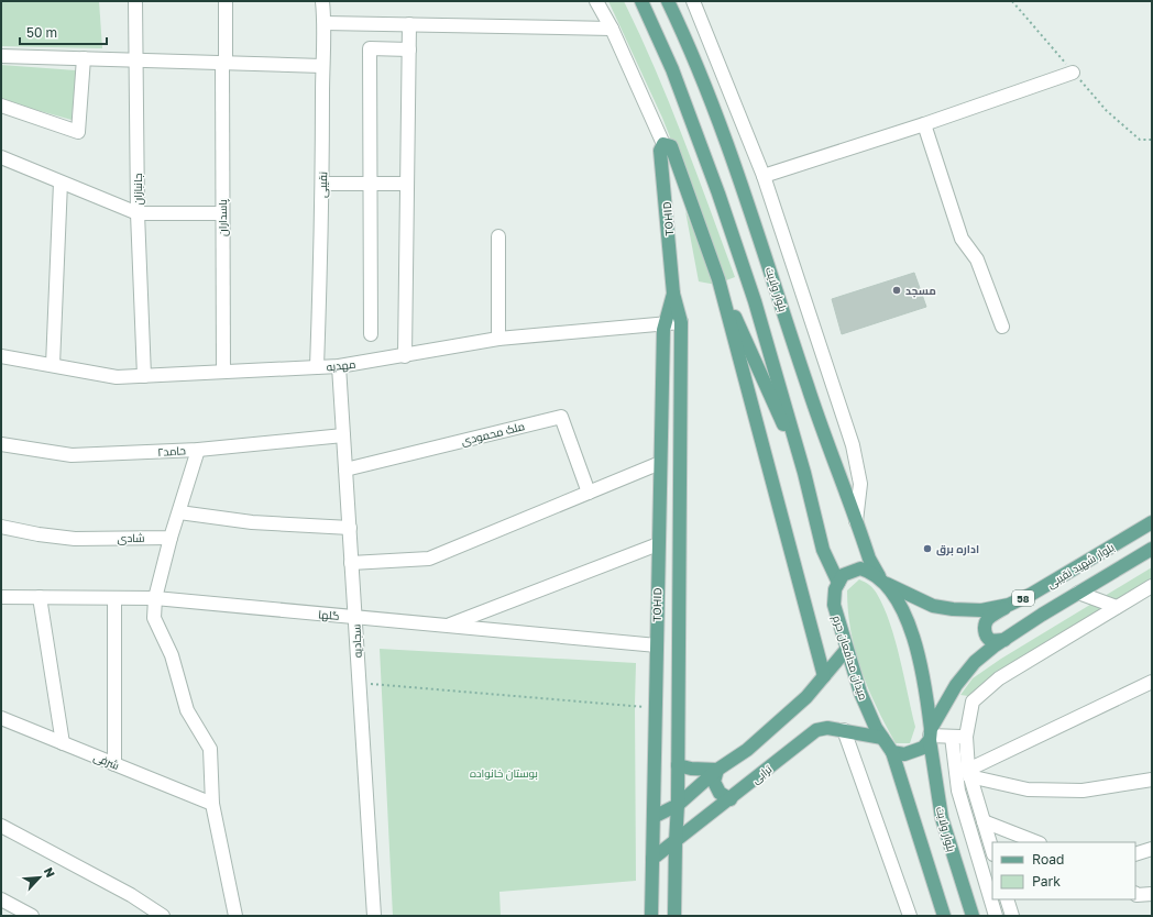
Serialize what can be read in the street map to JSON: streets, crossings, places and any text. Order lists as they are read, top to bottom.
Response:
{
  "streets": {
    "main road": [
      "TOHID",
      "بلوار ولایت",
      "بلوار شهید نقیبی",
      "58",
      "میدان مدافعان حرم",
      "ترابی"
    ],
    "street": [
      "نقیبی",
      "جانبازان",
      "پاسداران",
      "مهدیه",
      "ملک محمودی",
      "حامد۲",
      "شادی",
      "گلها",
      "سجادیه",
      "شرفی"
    ]
  },
  "crossings": [
    ["نقیبی", "مهدیه"],
    ["جانبازان", "مهدیه"],
    ["پاسداران", "مهدیه"],
    ["TOHID", "مهدیه"],
    ["TOHID", "گلها"],
    ["TOHID", "ترابی"],
    ["بلوار ولایت", "بلوار شهید نقیبی"],
    ["مهدیه", "سجادیه"],
    ["ملک محمودی", "سجادیه"],
    ["حامد۲", "سجادیه"],
    ["گلها", "سجادیه"],
    ["میدان مدافعان حرم", "ترابی"]
  ],
  "parks": ["بوستان خانواده"],
  "places": ["مسجد", "اداره برق"],
  "legend": ["Road", "Park"],
  "scale_bar": "50 m",
  "north": "top right"
}
